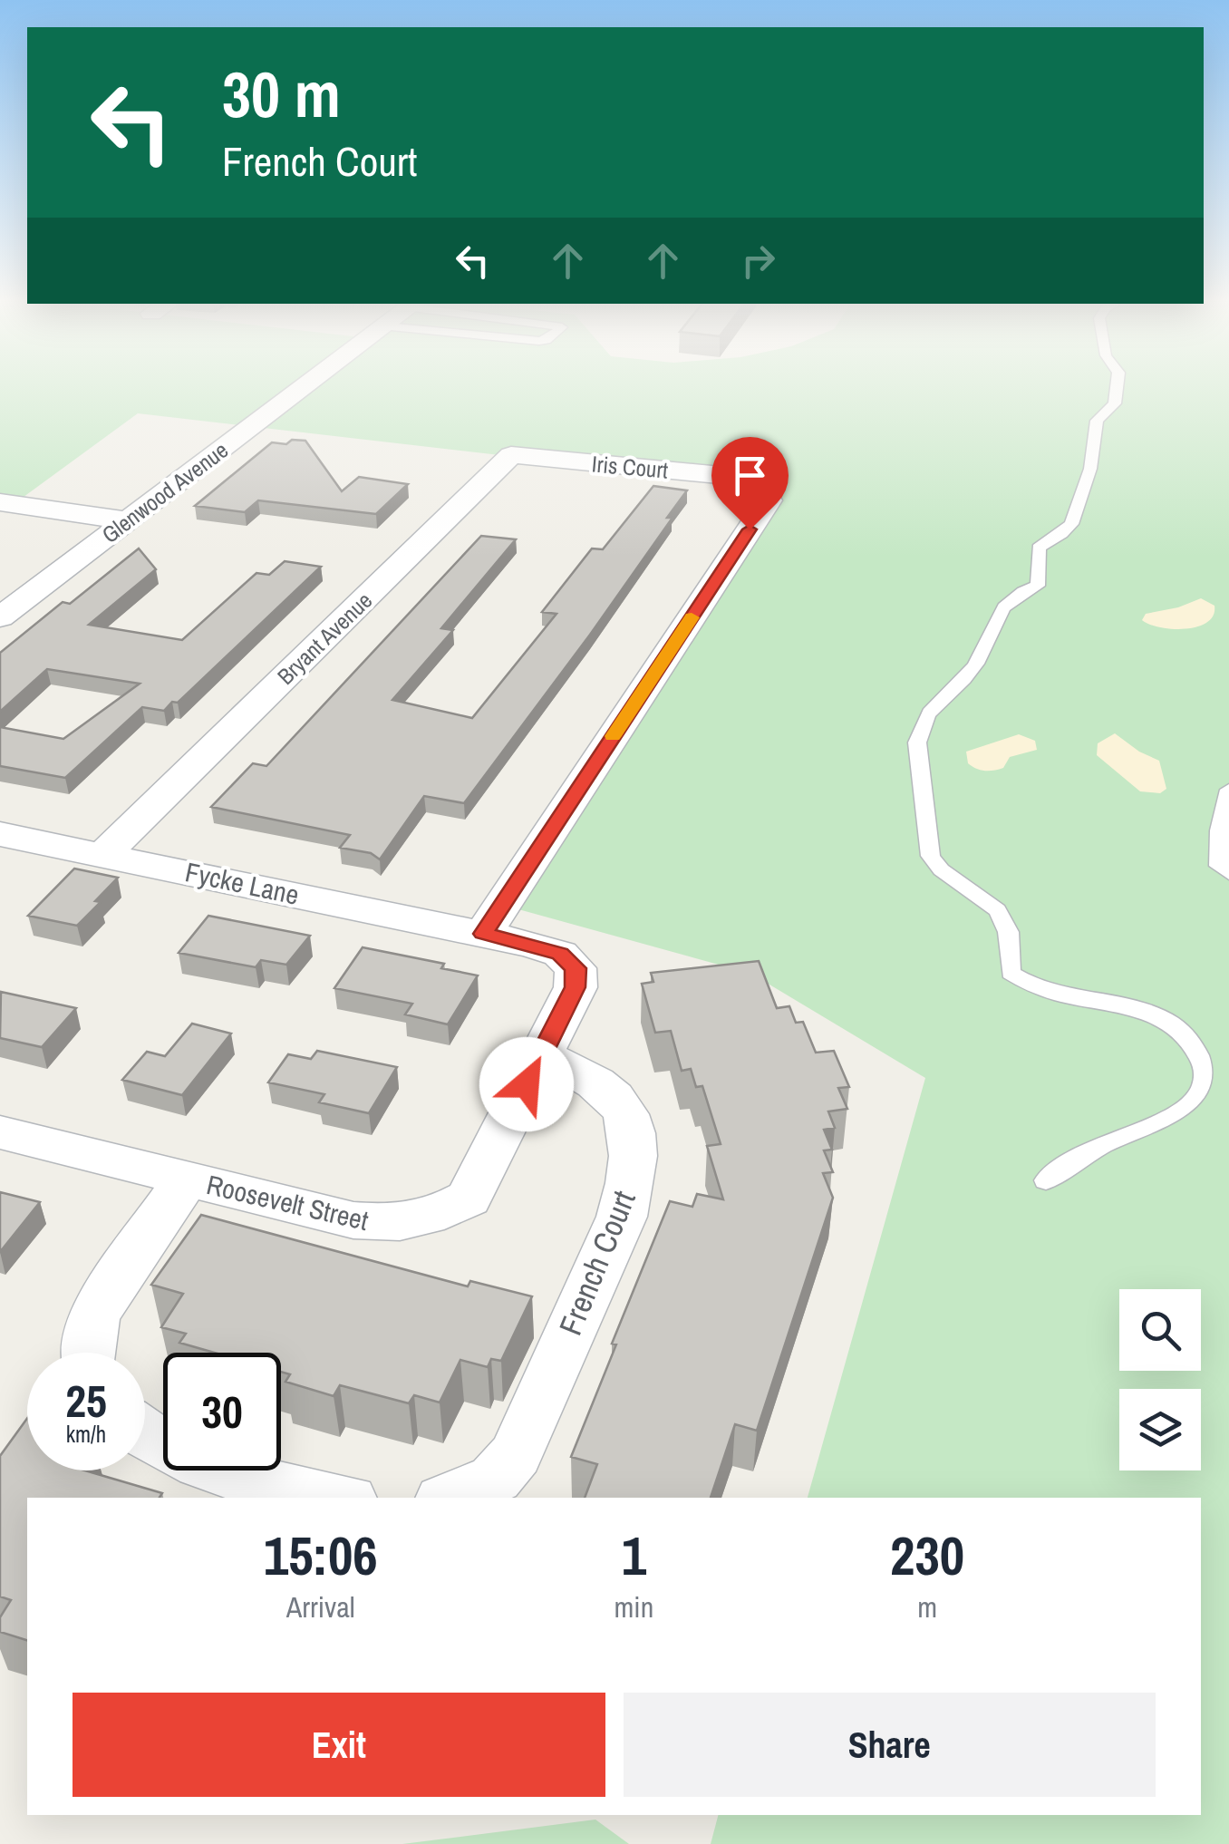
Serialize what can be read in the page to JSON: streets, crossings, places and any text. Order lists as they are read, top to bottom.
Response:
{
  "streets": {
    "street": [
      "Iris Court",
      "Glenwood Avenue",
      "Bryant Avenue",
      "Fycke Lane",
      "Roosevelt Street",
      "French Court"
    ]
  },
  "crossings": [
    ["Iris Court", "Bryant Avenue"],
    ["Iris Court", "Fycke Lane"],
    ["Bryant Avenue", "Fycke Lane"],
    ["Roosevelt Street", "French Court"]
  ],
  "page": {
    "turn": ["30 m", "French Court"],
    "speed": "25 km/h",
    "limit": "30",
    "eta": [
      "15:06",
      "Arrival",
      "1",
      "min",
      "230",
      "m"
    ],
    "buttons": ["Exit", "Share"]
  }
}
